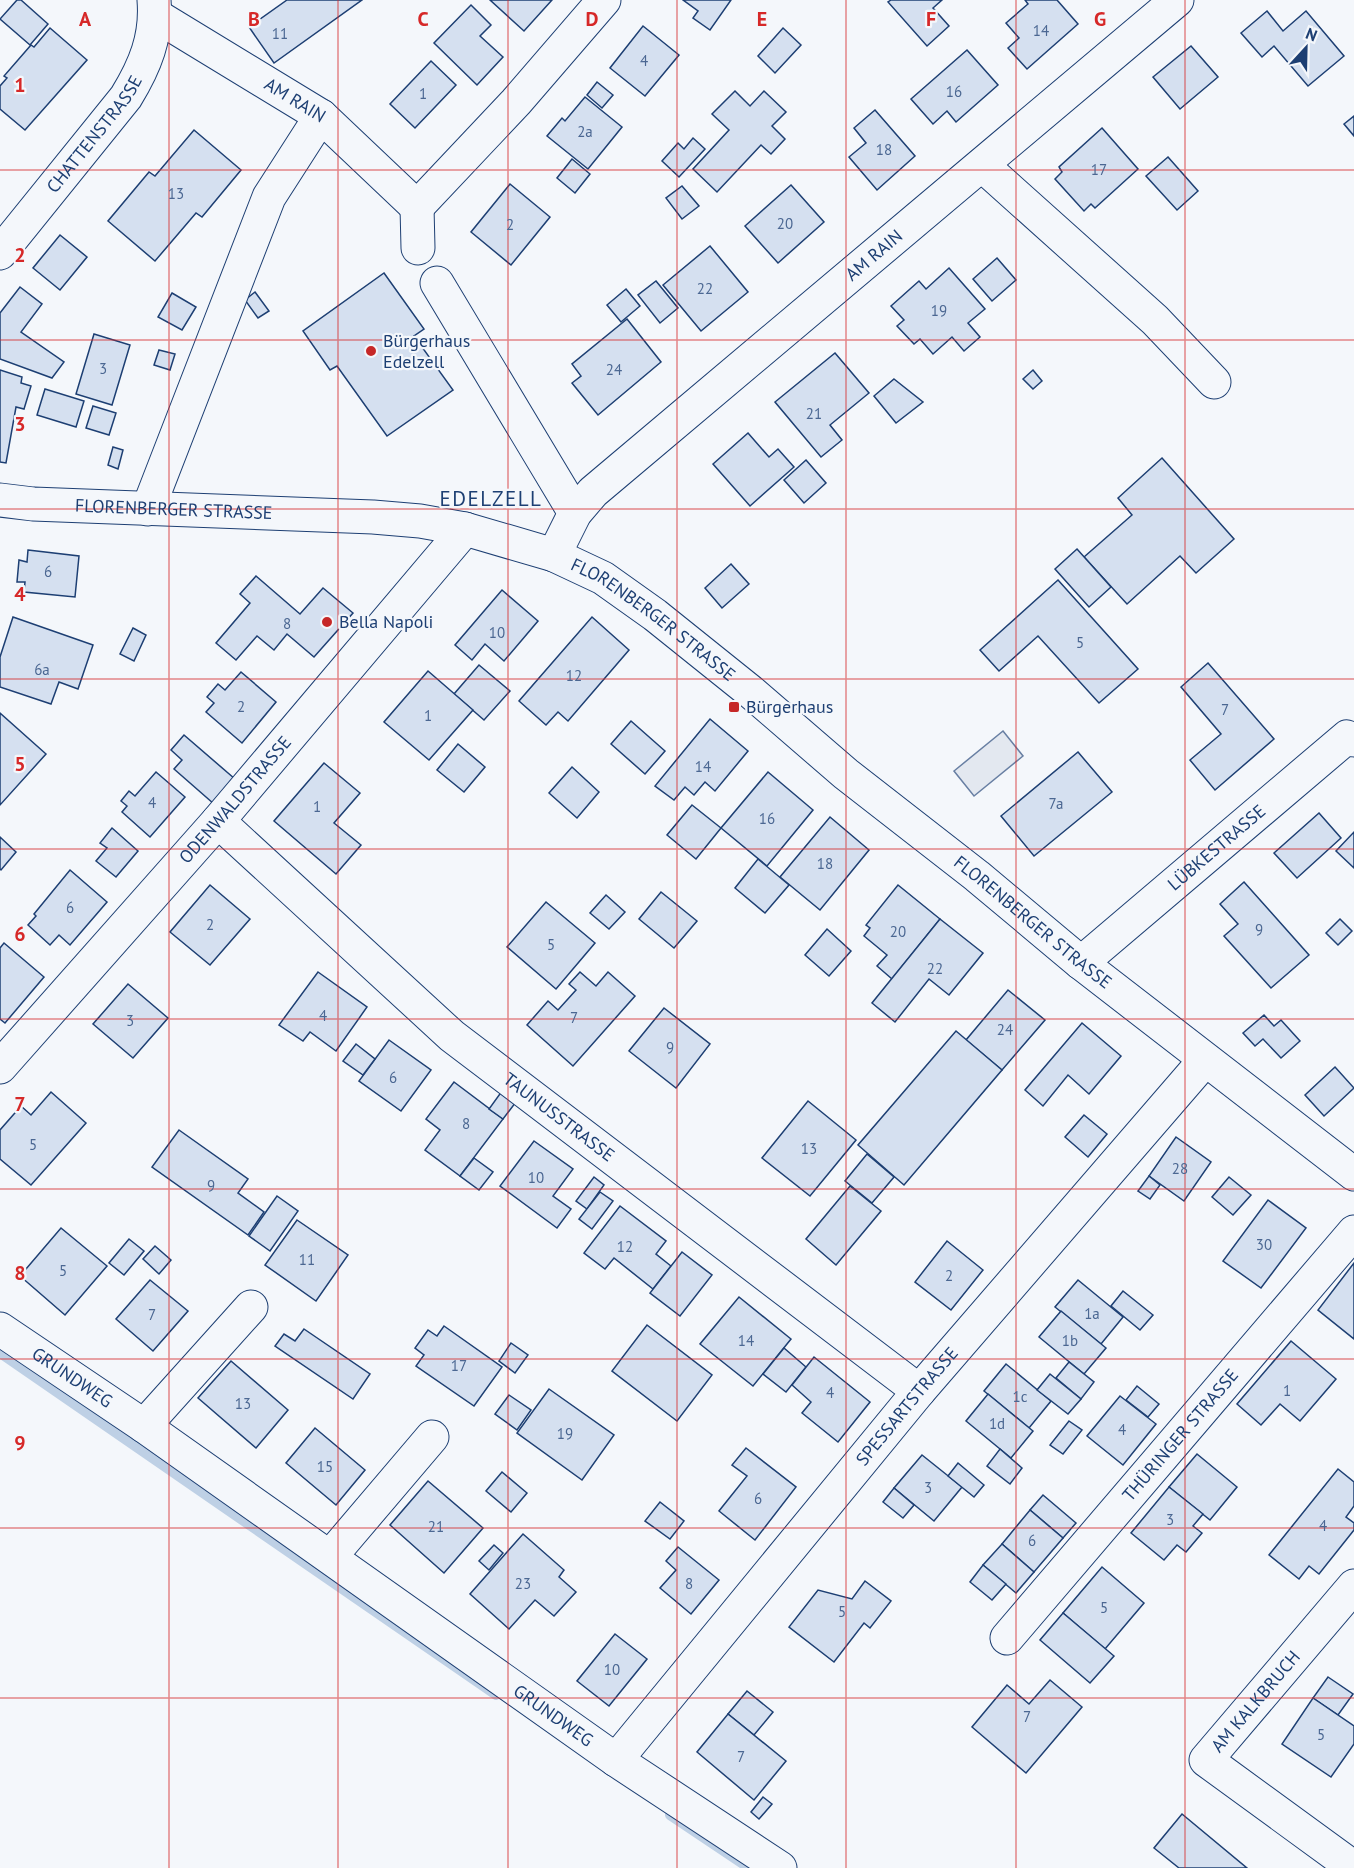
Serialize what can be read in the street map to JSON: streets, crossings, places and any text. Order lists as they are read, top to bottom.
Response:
{
  "streets": {
    "street": [
      "AM RAIN",
      "CHATTENSTRASSE",
      "FLORENBERGER STRASSE",
      "ODENWALDSTRASSE",
      "LÜBKESTRASSE",
      "TAUNUSSTRASSE",
      "GRUNDWEG",
      "SPESSARTSTRASSE",
      "THÜRINGER STRASSE",
      "AM KALKBRUCH"
    ]
  },
  "crossings": [
    ["AM RAIN", "CHATTENSTRASSE"],
    ["AM RAIN", "FLORENBERGER STRASSE"],
    ["FLORENBERGER STRASSE", "ODENWALDSTRASSE"],
    ["FLORENBERGER STRASSE", "LÜBKESTRASSE"],
    ["FLORENBERGER STRASSE", "SPESSARTSTRASSE"],
    ["ODENWALDSTRASSE", "TAUNUSSTRASSE"],
    ["TAUNUSSTRASSE", "SPESSARTSTRASSE"],
    ["GRUNDWEG", "SPESSARTSTRASSE"]
  ],
  "districts": ["EDELZELL"],
  "places": {
    "other": ["Bürgerhaus Edelzell", "Bella Napoli"],
    "transit": ["Bürgerhaus"]
  },
  "house_numbers": [
    "14",
    "11",
    "4",
    "16",
    "1",
    "2a",
    "18",
    "17",
    "13",
    "20",
    "2",
    "22",
    "19",
    "3",
    "24",
    "21",
    "6",
    "8",
    "10",
    "5",
    "6a",
    "12",
    "2",
    "7",
    "1",
    "14",
    "4",
    "7a",
    "1",
    "16",
    "18",
    "6",
    "2",
    "9",
    "20",
    "5",
    "22",
    "4",
    "7",
    "3",
    "24",
    "9",
    "6",
    "8",
    "5",
    "13",
    "28",
    "10",
    "9",
    "30",
    "12",
    "11",
    "5",
    "2",
    "1a",
    "7",
    "14",
    "1b",
    "17",
    "1",
    "4",
    "1c",
    "13",
    "1d",
    "4",
    "19",
    "15",
    "3",
    "6",
    "3",
    "4",
    "21",
    "6",
    "23",
    "8",
    "5",
    "5",
    "10",
    "7",
    "5",
    "7"
  ],
  "north": "top",
  "grid": {
    "columns": [
      "A",
      "B",
      "C",
      "D",
      "E",
      "F",
      "G"
    ],
    "rows": [
      "1",
      "2",
      "3",
      "4",
      "5",
      "6",
      "7",
      "8",
      "9"
    ]
  }
}
